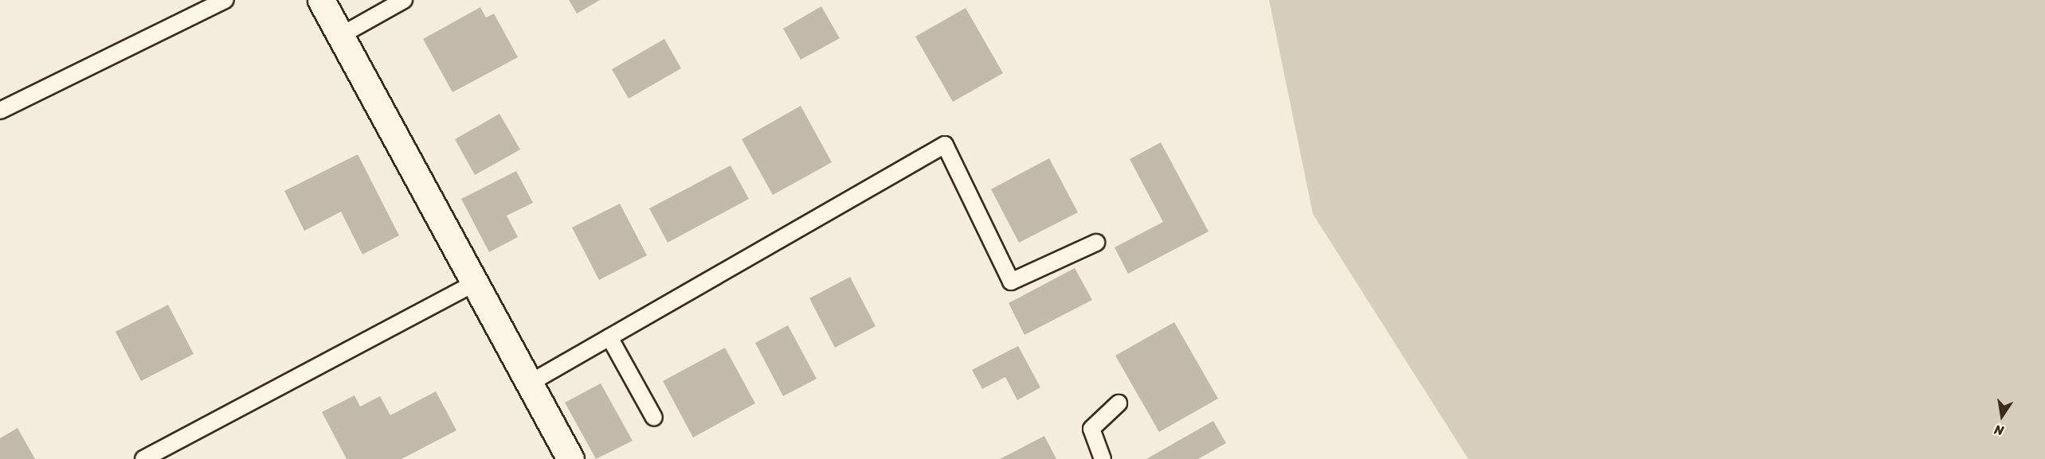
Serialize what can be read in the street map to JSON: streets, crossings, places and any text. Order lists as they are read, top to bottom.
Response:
{
  "north": "bottom"
}
